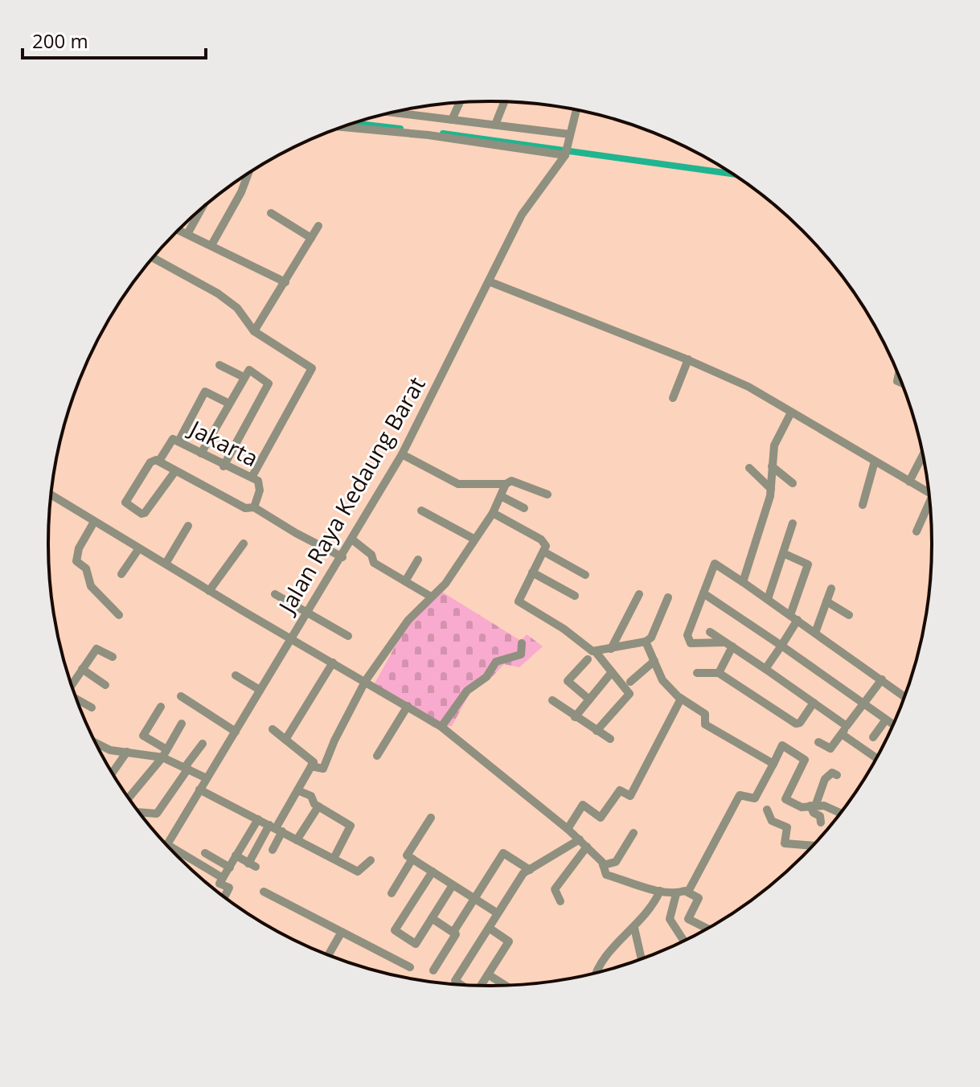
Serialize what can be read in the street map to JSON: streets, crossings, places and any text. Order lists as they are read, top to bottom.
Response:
{
  "streets": {
    "street": ["Jakarta", "Jalan Raya Kedaung Barat"]
  },
  "crossings": [
    ["Jakarta", "Jalan Raya Kedaung Barat"]
  ],
  "scale_bar": "200 m"
}
